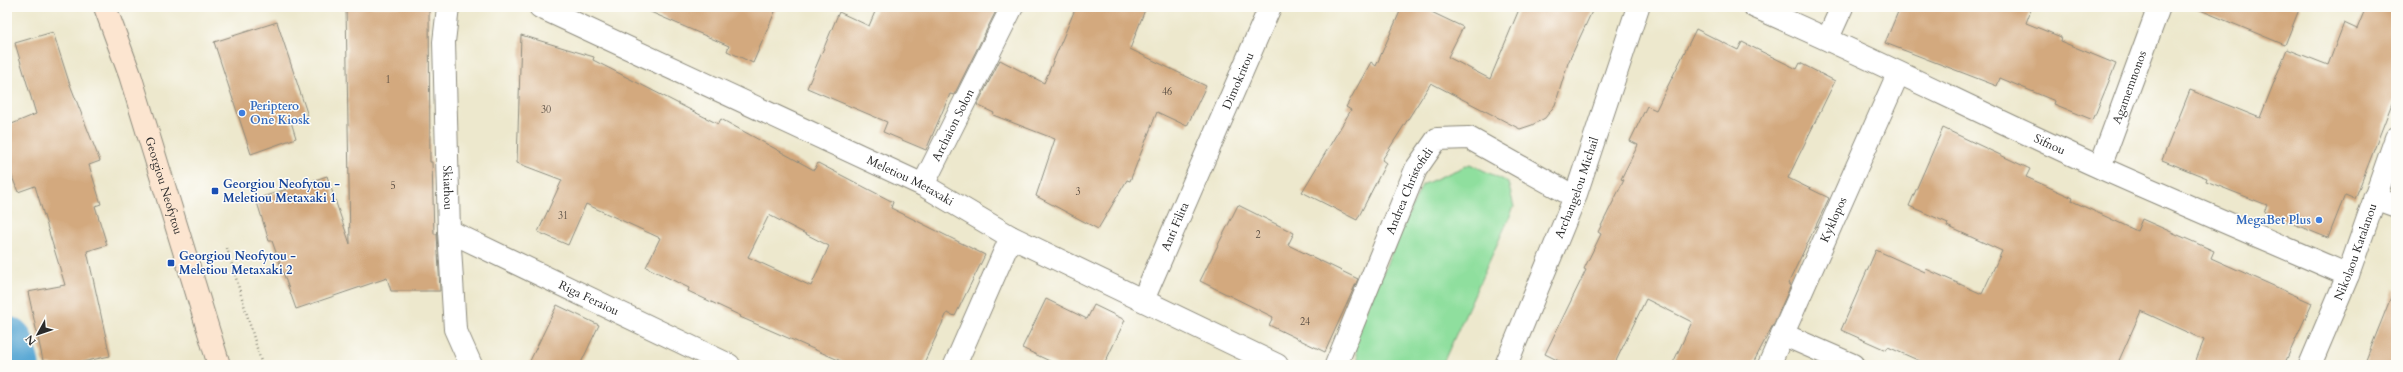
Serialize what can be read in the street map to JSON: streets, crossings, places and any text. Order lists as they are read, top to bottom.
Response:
{
  "streets": {
    "street": [
      "Dimokritou",
      "Agamemnonos",
      "Archaion Solon",
      "Sifnou",
      "Meletiou Metaxaki",
      "Georgiou Neofytou",
      "Skiathou",
      "Archangelou Michail",
      "Andrea Christofidi",
      "Kyklopos",
      "Anti Filita",
      "Nikolaou Katalanou",
      "Riga Feraiou"
    ]
  },
  "crossings": [
    ["Dimokritou", "Anti Filita"],
    ["Agamemnonos", "Sifnou"],
    ["Archaion Solon", "Meletiou Metaxaki"],
    ["Sifnou", "Kyklopos"],
    ["Sifnou", "Nikolaou Katalanou"],
    ["Meletiou Metaxaki", "Anti Filita"],
    ["Skiathou", "Riga Feraiou"],
    ["Archangelou Michail", "Andrea Christofidi"]
  ],
  "places": {
    "other": ["Periptero One Kiosk", "MegaBet Plus"],
    "transit": ["Georgiou Neofytou - Meletiou Metaxaki 1", "Georgiou Neofytou - Meletiou Metaxaki 2"]
  },
  "house_numbers": [
    "1",
    "46",
    "30",
    "5",
    "3",
    "31",
    "2",
    "24"
  ],
  "north": "bottom left"
}
